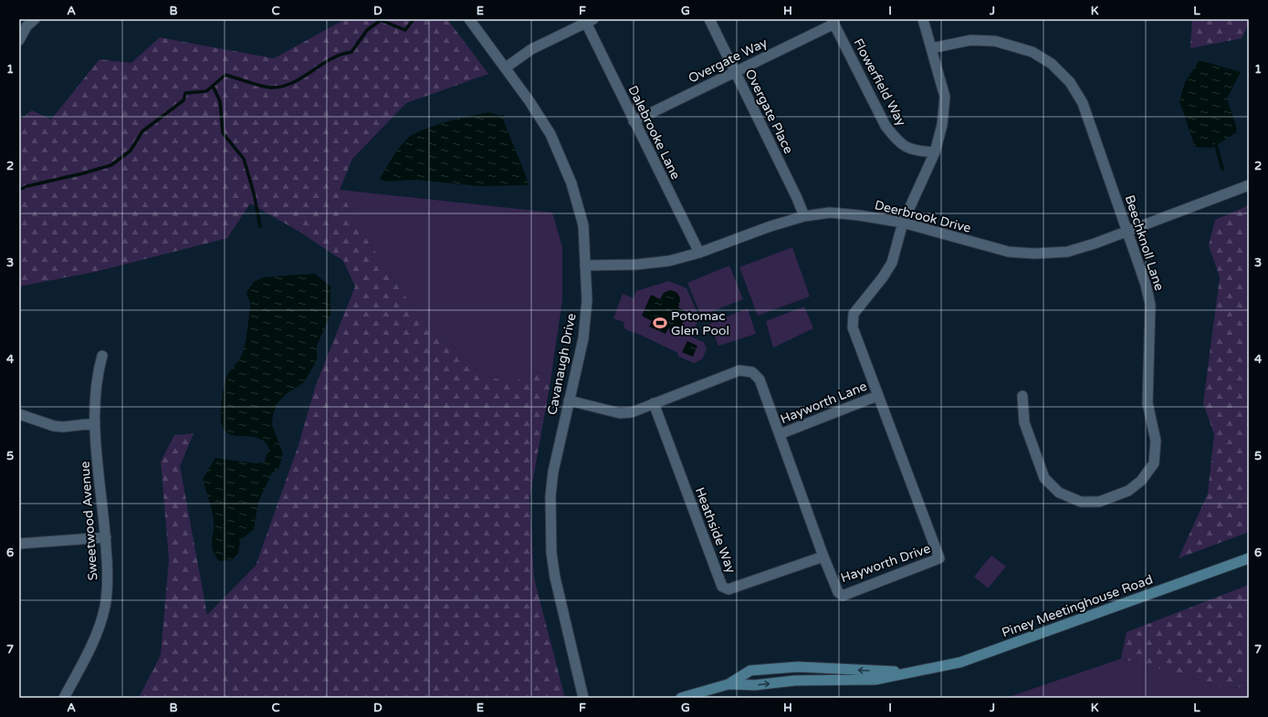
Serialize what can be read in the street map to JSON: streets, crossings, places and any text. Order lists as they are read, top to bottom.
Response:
{
  "streets": {
    "main road": ["Piney Meetinghouse Road"],
    "street": [
      "Overgate Way",
      "Flowerfield Way",
      "Overgate Place",
      "Dalebrooke Lane",
      "Deerbrook Drive",
      "Beechknoll Lane",
      "Cavanaugh Drive",
      "Hayworth Lane",
      "Sweetwood Avenue",
      "Heathside Way",
      "Hayworth Drive"
    ]
  },
  "crossings": [
    ["Overgate Way", "Flowerfield Way"],
    ["Overgate Way", "Overgate Place"],
    ["Overgate Way", "Dalebrooke Lane"],
    ["Overgate Place", "Deerbrook Drive"],
    ["Dalebrooke Lane", "Deerbrook Drive"],
    ["Deerbrook Drive", "Beechknoll Lane"],
    ["Deerbrook Drive", "Cavanaugh Drive"],
    ["Deerbrook Drive", "Hayworth Drive"],
    ["Cavanaugh Drive", "Hayworth Drive"],
    ["Hayworth Lane", "Hayworth Drive"],
    ["Heathside Way", "Hayworth Drive"]
  ],
  "places": {
    "sports": ["Potomac Glen Pool"]
  },
  "grid": {
    "columns": [
      "A",
      "B",
      "C",
      "D",
      "E",
      "F",
      "G",
      "H",
      "I",
      "J",
      "K",
      "L"
    ],
    "rows": [
      "1",
      "2",
      "3",
      "4",
      "5",
      "6",
      "7"
    ]
  }
}
